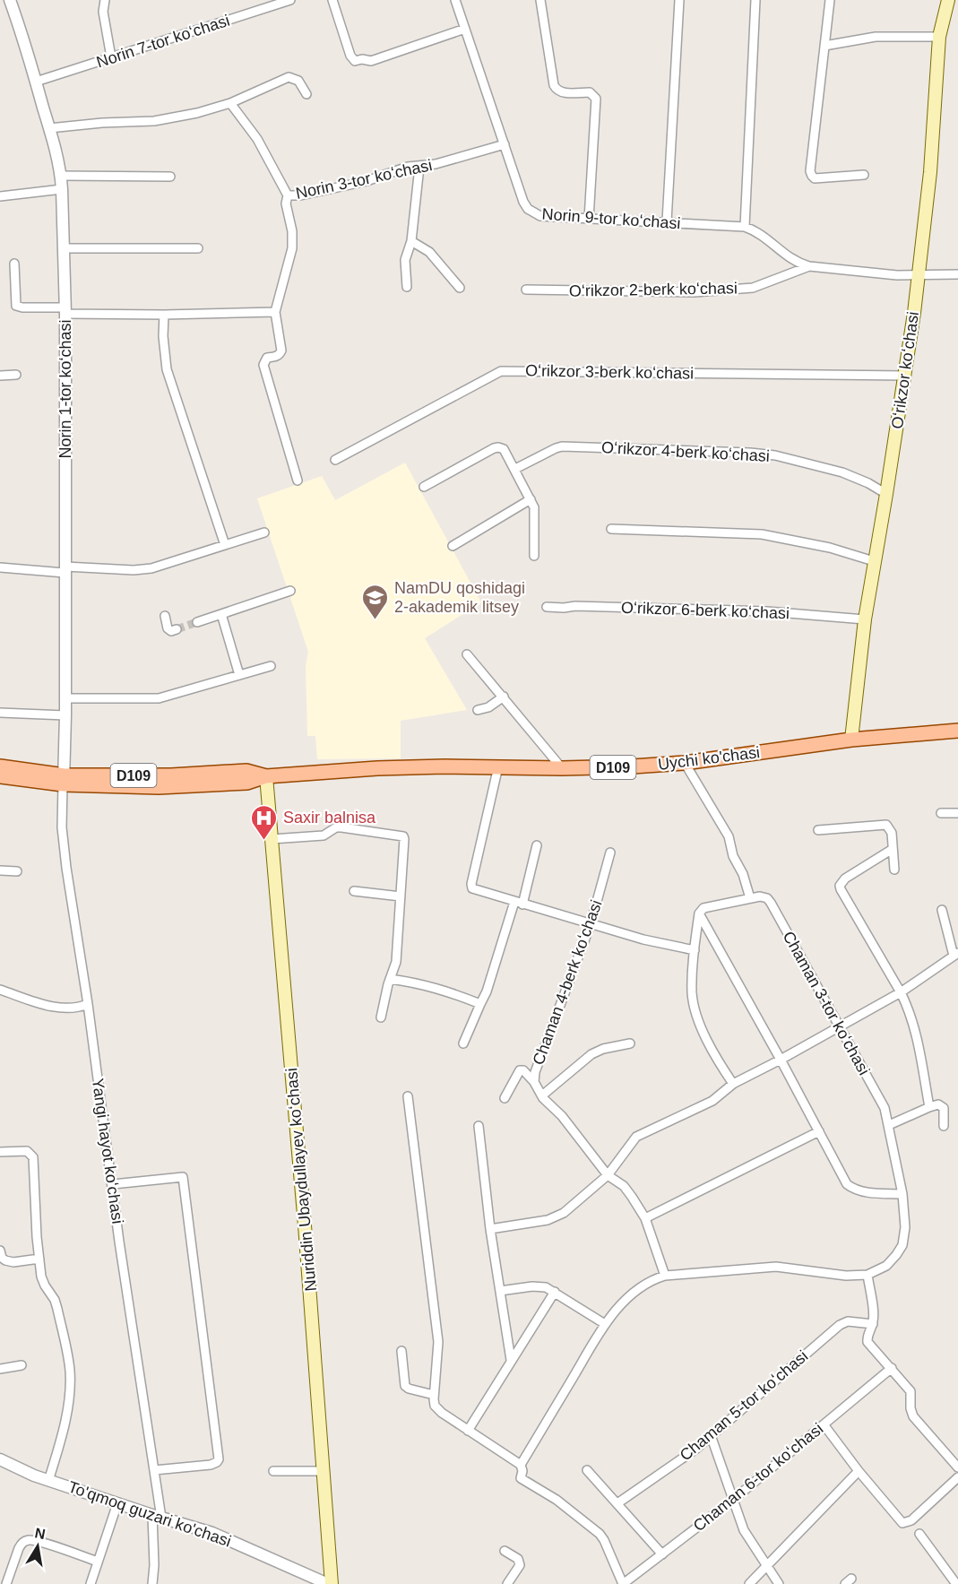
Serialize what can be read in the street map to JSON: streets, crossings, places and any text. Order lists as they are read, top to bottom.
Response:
{
  "streets": {
    "main road": [
      "Oʻrikzor koʻchasi",
      "Uychi ko'chasi",
      "D109",
      "Nuriddin Ubaydullayev koʻchasi"
    ],
    "street": [
      "Norin 7-tor koʻchasi",
      "Norin 3-tor koʻchasi",
      "Norin 9-tor koʻchasi",
      "Oʻrikzor 2-berk koʻchasi",
      "Oʻrikzor 3-berk koʻchasi",
      "Norin 1-tor koʻchasi",
      "Oʻrikzor 4-berk koʻchasi",
      "Oʻrikzor 6-berk koʻchasi",
      "Chaman 4-berk koʻchasi",
      "Chaman 3-tor koʻchasi",
      "Yangi hayot koʻchasi",
      "Chaman 5-tor koʻchasi",
      "Chaman 6-tor koʻchasi",
      "To'qmoq guzari ko'chasi"
    ]
  },
  "crossings": [
    ["Norin 7-tor koʻchasi", "Norin 1-tor koʻchasi"],
    ["Norin 3-tor koʻchasi", "Norin 9-tor koʻchasi"],
    ["Norin 9-tor koʻchasi", "Oʻrikzor 2-berk koʻchasi"],
    ["Oʻrikzor koʻchasi", "Oʻrikzor 3-berk koʻchasi"],
    ["Oʻrikzor koʻchasi", "Oʻrikzor 4-berk koʻchasi"],
    ["Oʻrikzor koʻchasi", "Oʻrikzor 6-berk koʻchasi"],
    ["Oʻrikzor koʻchasi", "Uychi ko'chasi"],
    ["Norin 1-tor koʻchasi", "Uychi ko'chasi"],
    ["Norin 1-tor koʻchasi", "Yangi hayot koʻchasi"],
    ["Uychi ko'chasi", "Yangi hayot koʻchasi"],
    ["Uychi ko'chasi", "Nuriddin Ubaydullayev koʻchasi"],
    ["Yangi hayot koʻchasi", "To'qmoq guzari ko'chasi"],
    ["Nuriddin Ubaydullayev koʻchasi", "To'qmoq guzari ko'chasi"]
  ],
  "places": {
    "school or university": ["NamDU qoshidagi 2-akademik litsey"],
    "hospital": ["Saxir balnisa"]
  },
  "north": "top"
}
